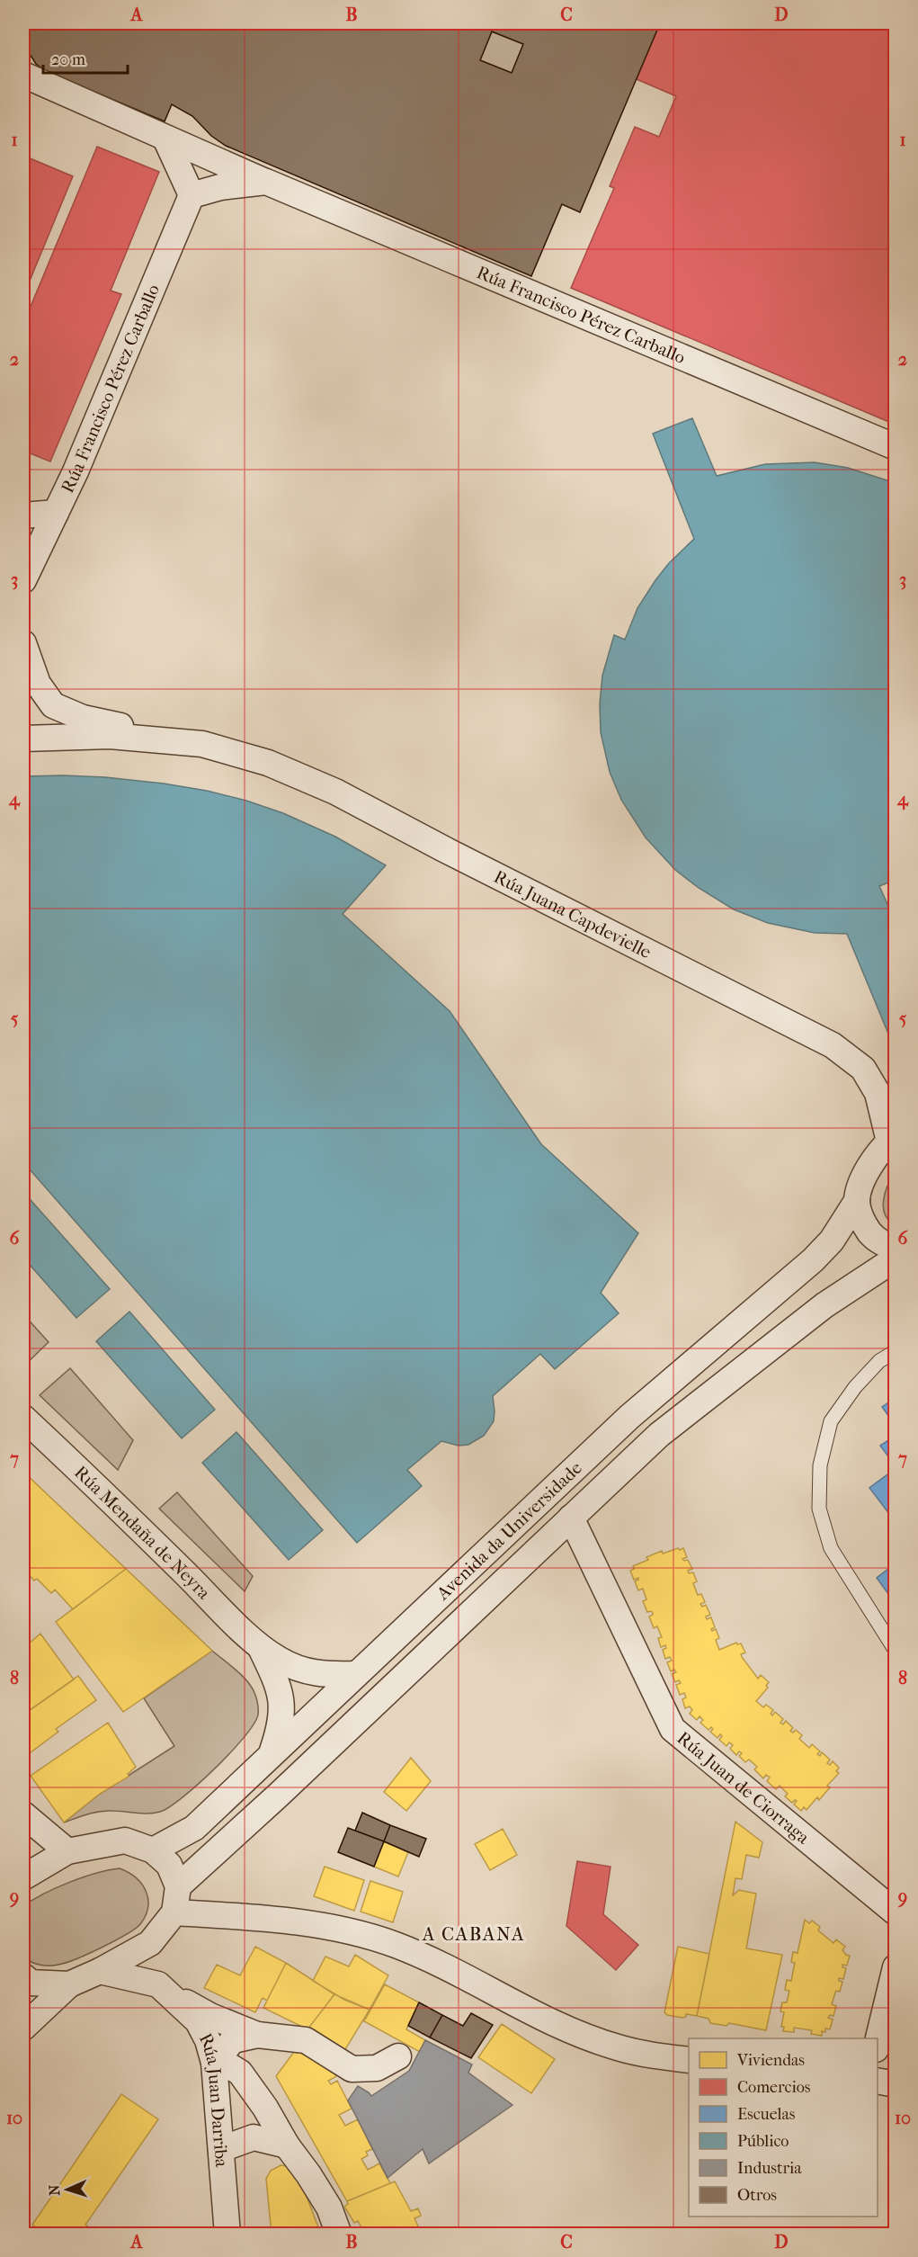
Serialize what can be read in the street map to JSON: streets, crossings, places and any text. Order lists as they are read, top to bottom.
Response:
{
  "streets": {
    "street": [
      "Rúa Francisco Pérez Carballo",
      "Rúa Juana Capdevielle",
      "Avenida da Universidade",
      "Rúa Mendaña de Neyra",
      "Rúa Juan de Ciorraga",
      "Rúa Juan Darriba"
    ]
  },
  "crossings": [
    ["Rúa Juana Capdevielle", "Avenida da Universidade"],
    ["Avenida da Universidade", "Rúa Mendaña de Neyra"],
    ["Avenida da Universidade", "Rúa Juan de Ciorraga"]
  ],
  "districts": ["A CABANA"],
  "legend": [
    "Viviendas",
    "Comercios",
    "Escuelas",
    "Público",
    "Industria",
    "Otros"
  ],
  "scale_bar": "20 m",
  "north": "left",
  "grid": {
    "columns": [
      "A",
      "B",
      "C",
      "D"
    ],
    "rows": [
      "1",
      "2",
      "3",
      "4",
      "5",
      "6",
      "7",
      "8",
      "9",
      "10"
    ]
  }
}
